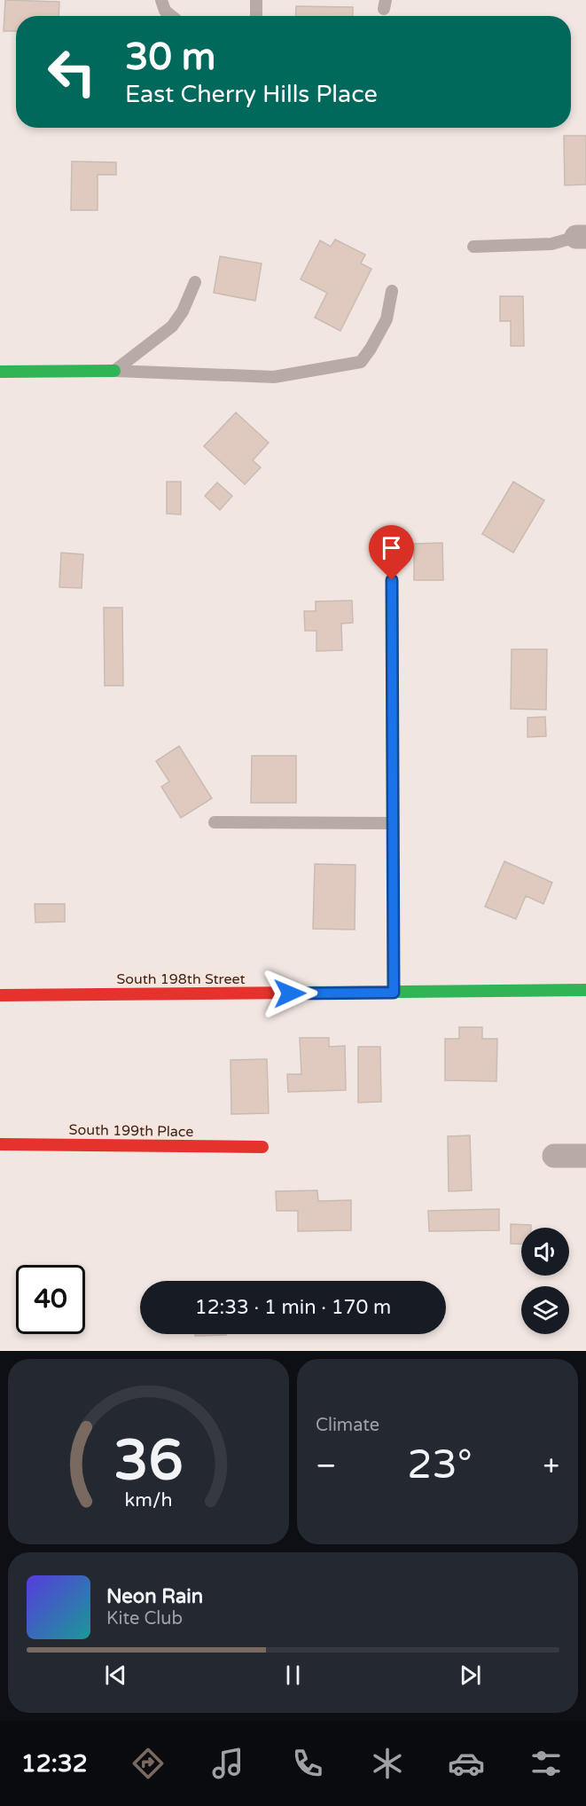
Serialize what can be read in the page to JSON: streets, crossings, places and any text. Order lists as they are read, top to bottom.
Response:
{
  "streets": {
    "street": ["South 198th Street", "South 199th Place"]
  },
  "page": {
    "turn": ["30 m", "East Cherry Hills Place"],
    "limit": "40",
    "trip": "12:33 · 1 min · 170 m",
    "tile": "Climate",
    "heat": ["−", "23°", "+"],
    "song": ["Neon Rain", "Kite Club"],
    "tabs": "12:32",
    "gauge": ["36", "km/h"]
  }
}
